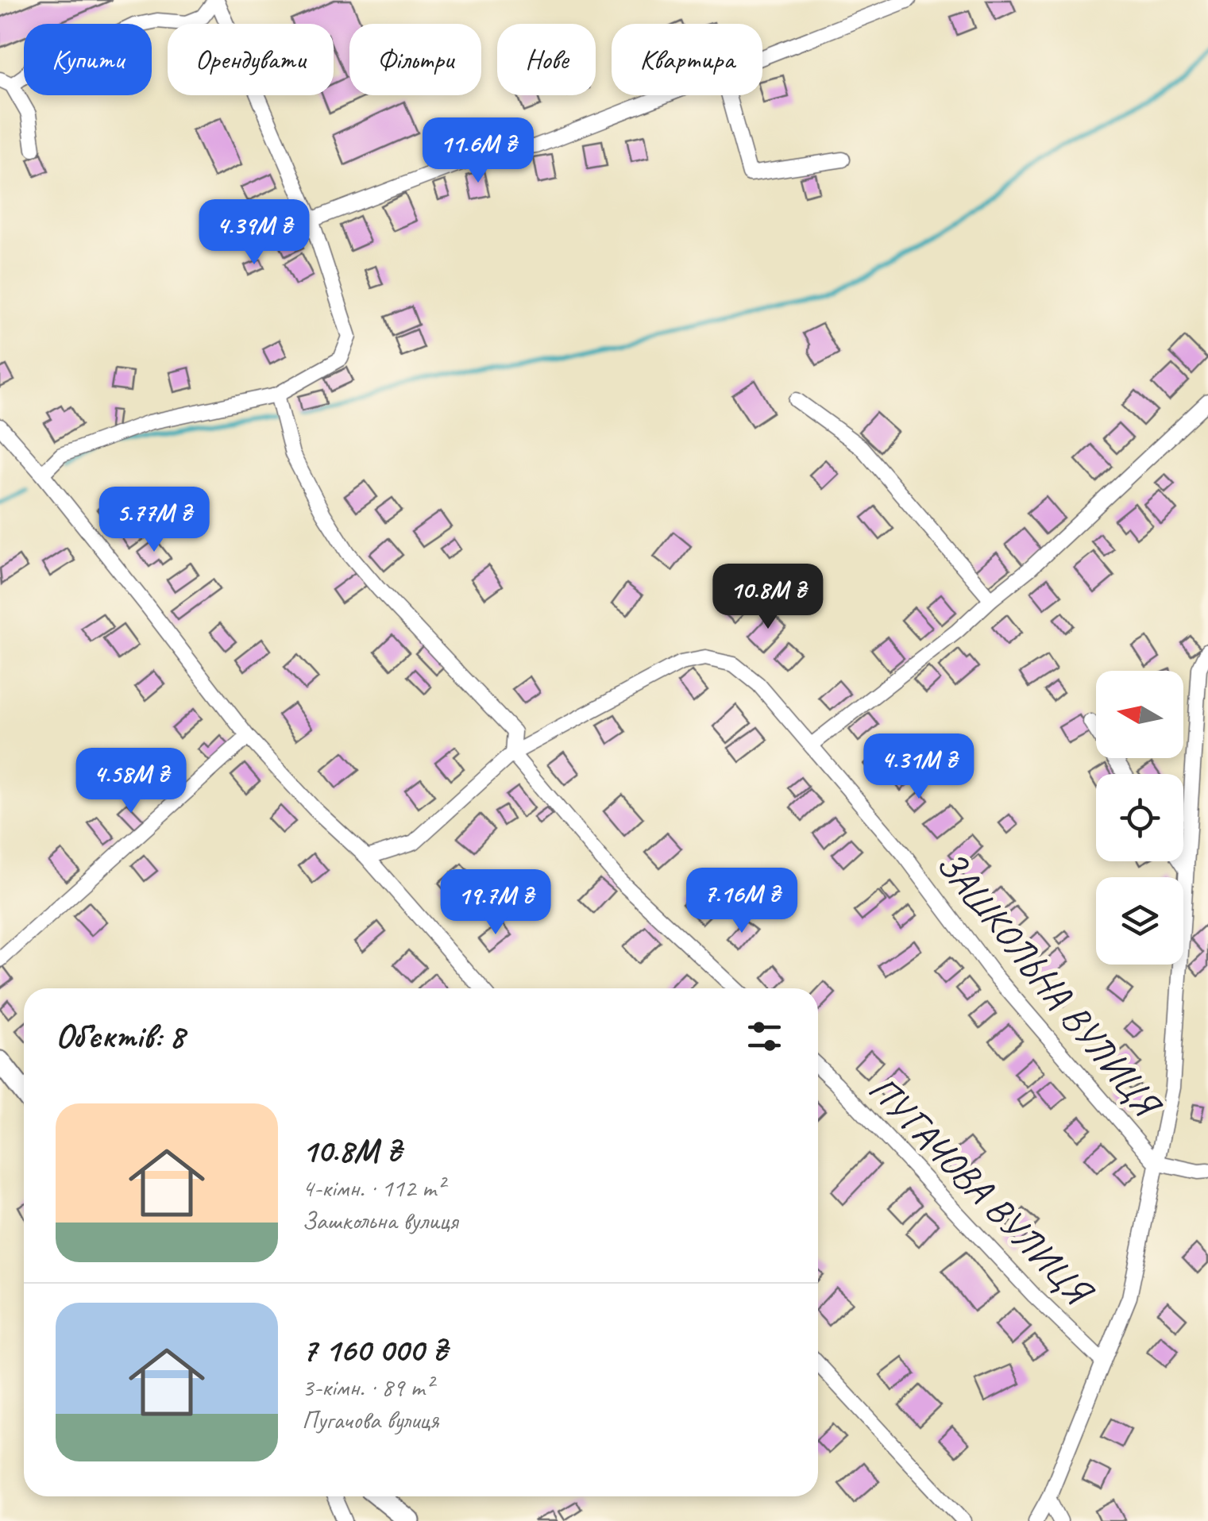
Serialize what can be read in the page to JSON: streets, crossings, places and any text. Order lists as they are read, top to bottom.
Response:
{
  "streets": {
    "street": ["ЗАШКОЛЬНА ВУЛИЦЯ", "ПУГАЧОВА ВУЛИЦЯ"]
  },
  "crossings": [
    ["ЗАШКОЛЬНА ВУЛИЦЯ", "ПУГАЧОВА ВУЛИЦЯ"]
  ],
  "north": "left",
  "page": {
    "chip": [
      "Купити",
      "Орендувати",
      "Фільтри",
      "Нове",
      "Квартира"
    ],
    "price": [
      "11.6M ₴",
      "4.39M ₴",
      "5.77M ₴",
      "10.8M ₴",
      "4.31M ₴",
      "4.58M ₴",
      "7.16M ₴",
      "19.7M ₴"
    ],
    "heading": "Об’єктів: 8",
    "list": [
      {
        "name": "10.8M ₴",
        "note": "4-кімн. · 112 m² · Зашкольна вулиця"
      },
      {
        "name": "7 160 000 ₴",
        "note": "3-кімн. · 89 m² · Пугачова вулиця"
      }
    ]
  }
}
